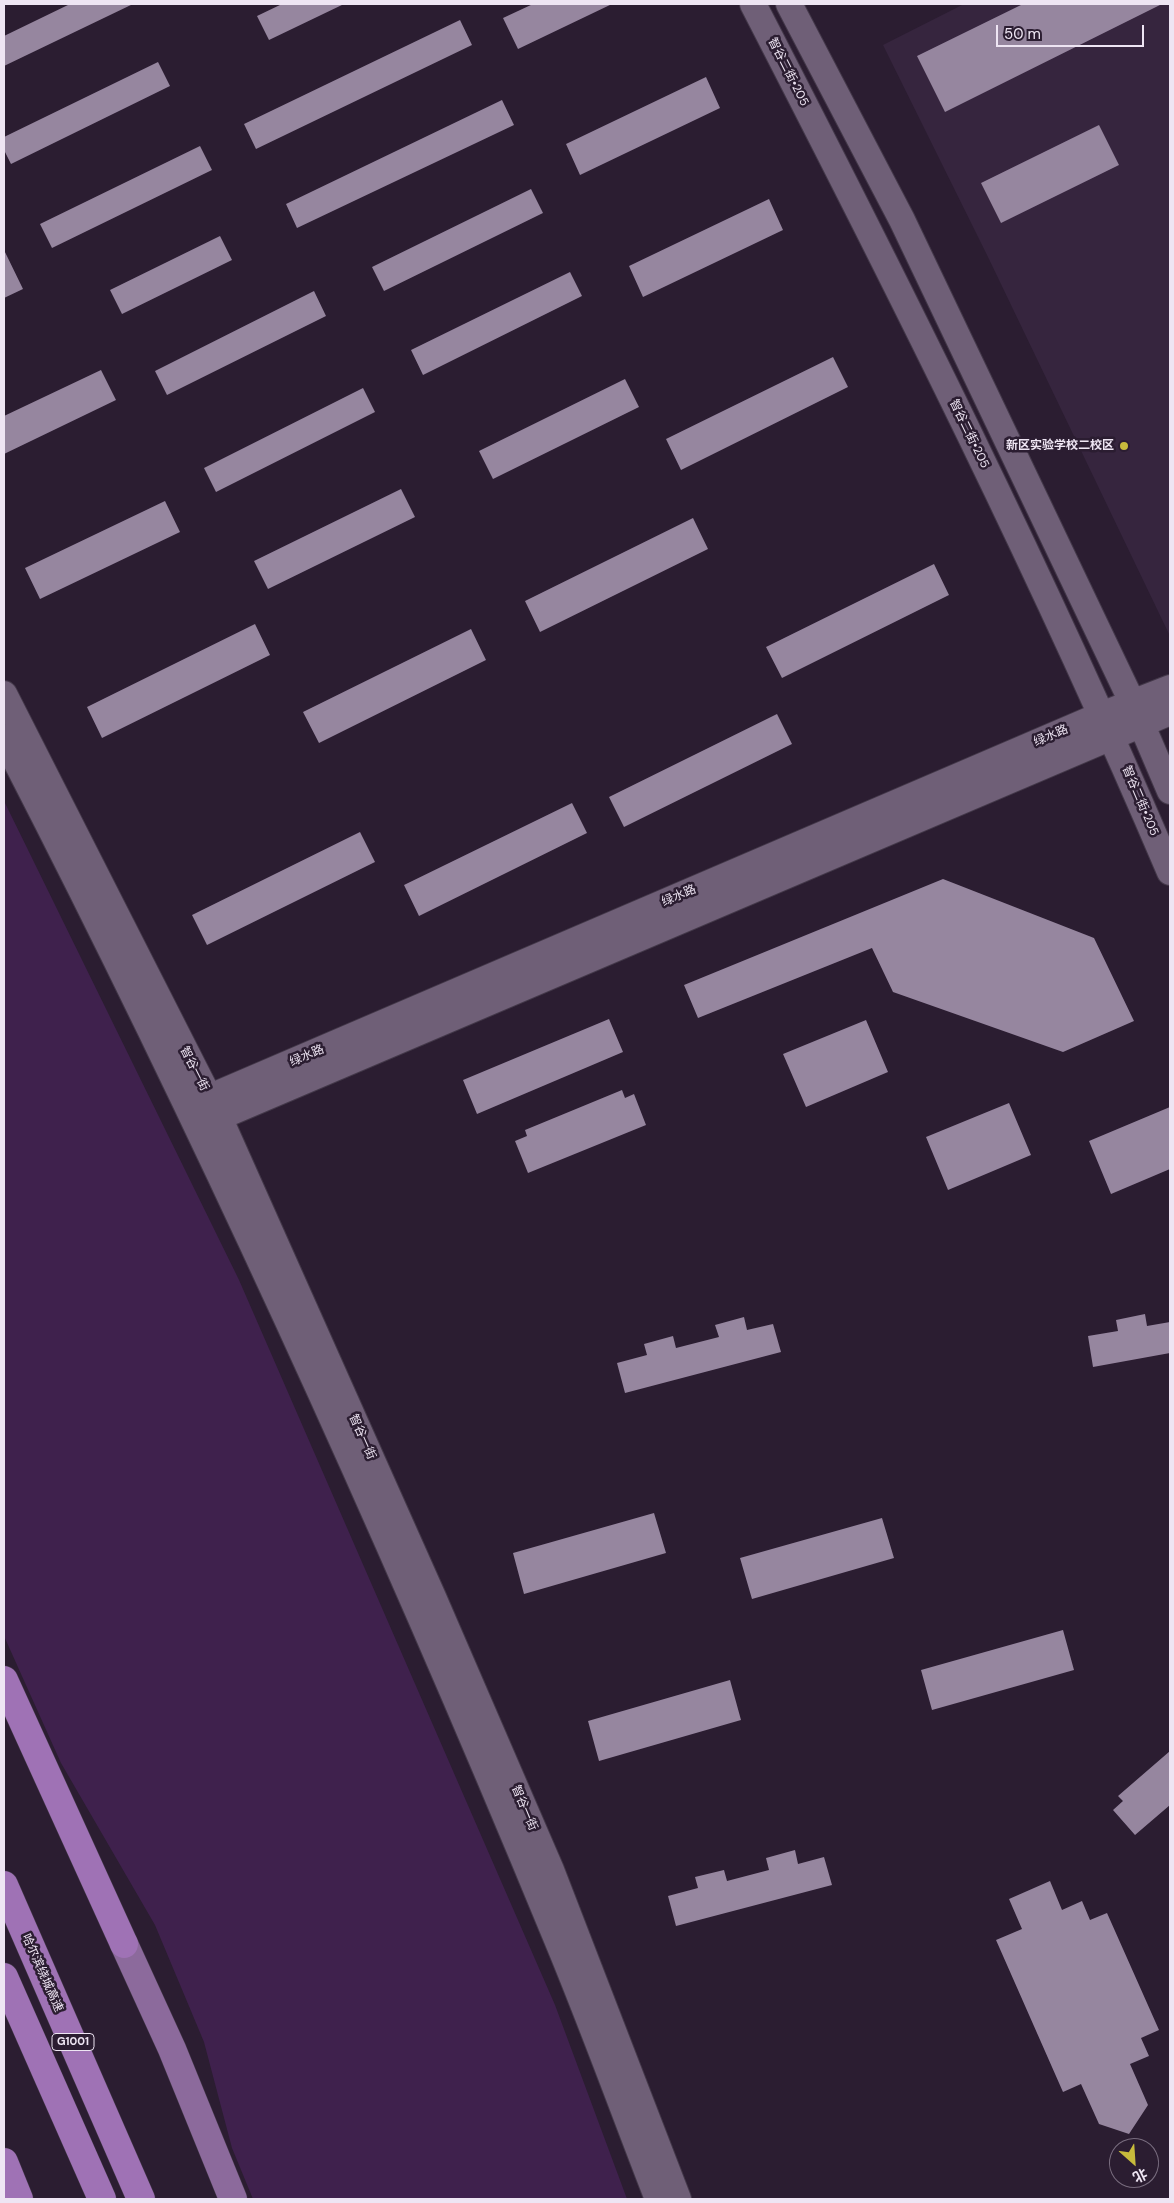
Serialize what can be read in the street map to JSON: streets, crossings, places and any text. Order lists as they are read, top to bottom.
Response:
{
  "streets": {
    "highway": ["哈尔滨绕城高速", "G1001"],
    "street": ["智谷二街•205", "绿水路", "智谷一街"]
  },
  "crossings": [
    ["智谷二街•205", "绿水路"],
    ["绿水路", "智谷一街"]
  ],
  "places": ["新区实验学校二校区"],
  "scale_bar": "50 m",
  "north": "bottom right"
}
